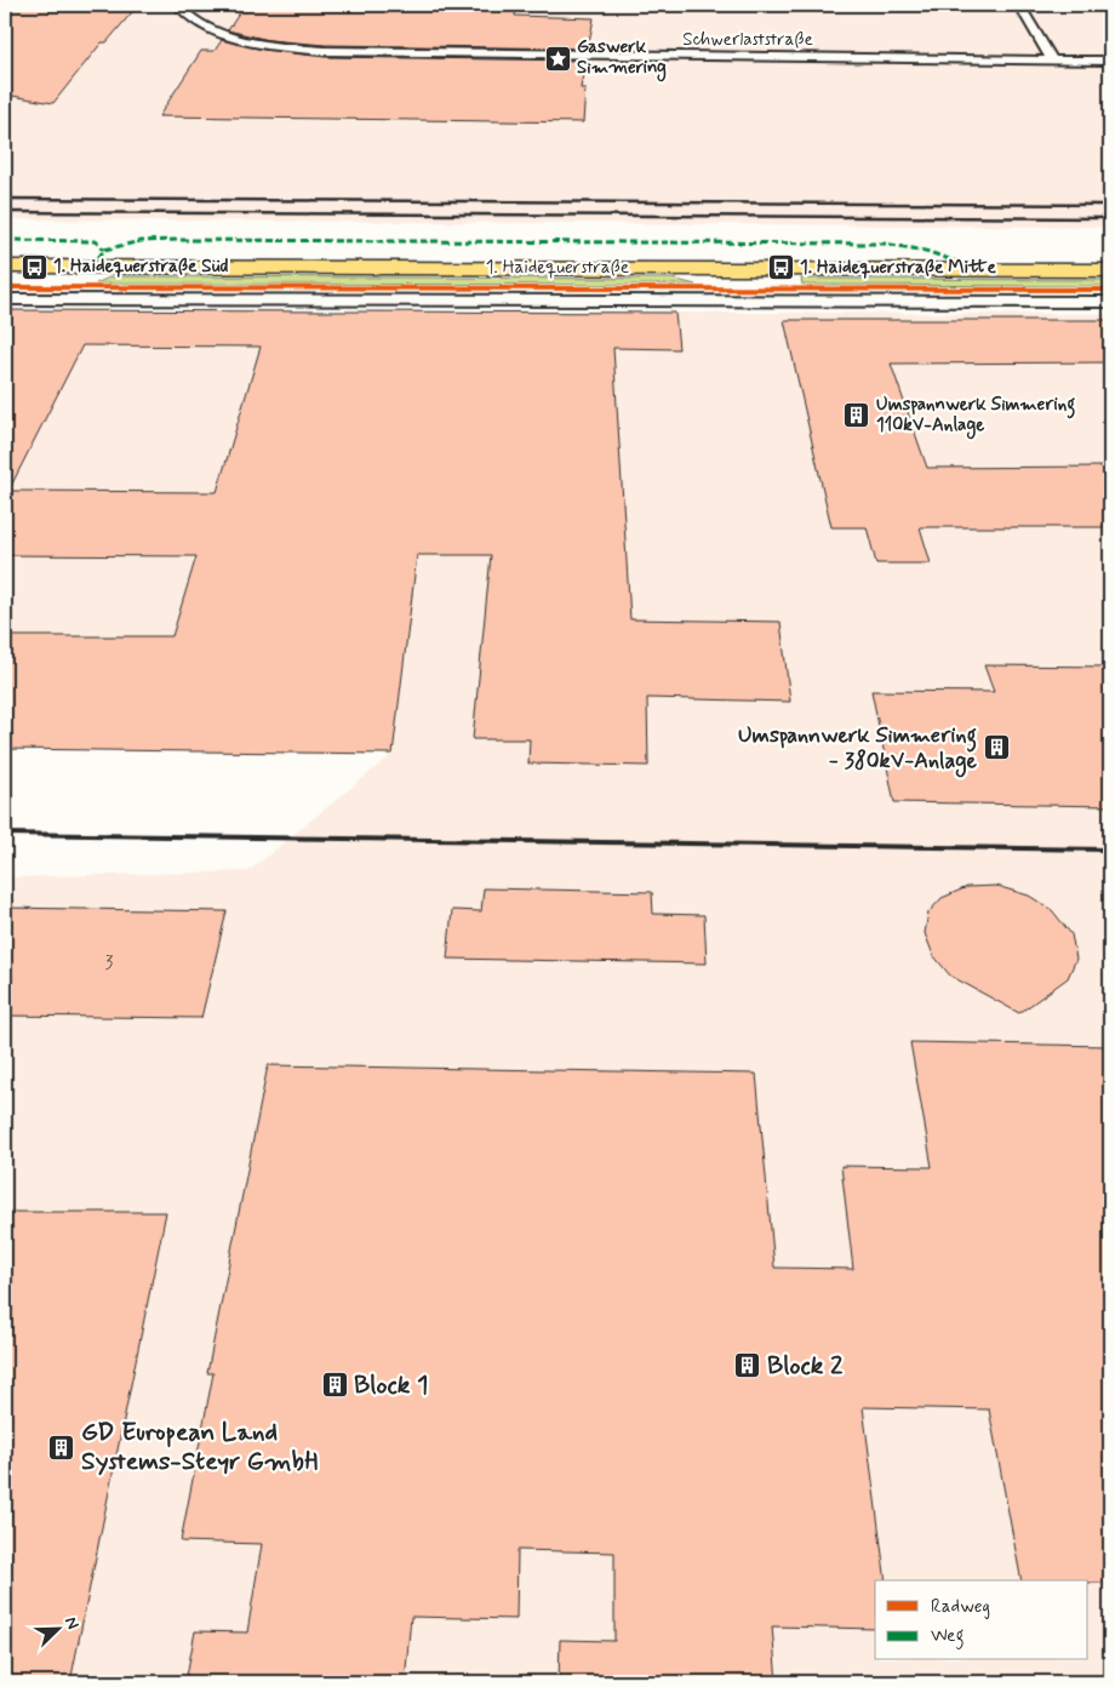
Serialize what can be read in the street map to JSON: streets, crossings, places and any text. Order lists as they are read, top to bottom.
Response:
{
  "streets": {
    "main road": ["1. Haidequerstraße"],
    "lane": ["Schwerlaststraße"]
  },
  "places": {
    "place": ["Gaswerk Simmering"],
    "bus stop": ["1. Haidequerstraße Süd", "1. Haidequerstraße Mitte"],
    "building": [
      "Umspannwerk Simmering 110kV-Anlage",
      "Umspannwerk Simmering - 380kV-Anlage",
      "Block 2",
      "Block 1",
      "GD European Land Systems-Steyr GmbH"
    ]
  },
  "house_numbers": ["3"],
  "legend": ["Radweg", "Weg"],
  "north": "top right"
}
